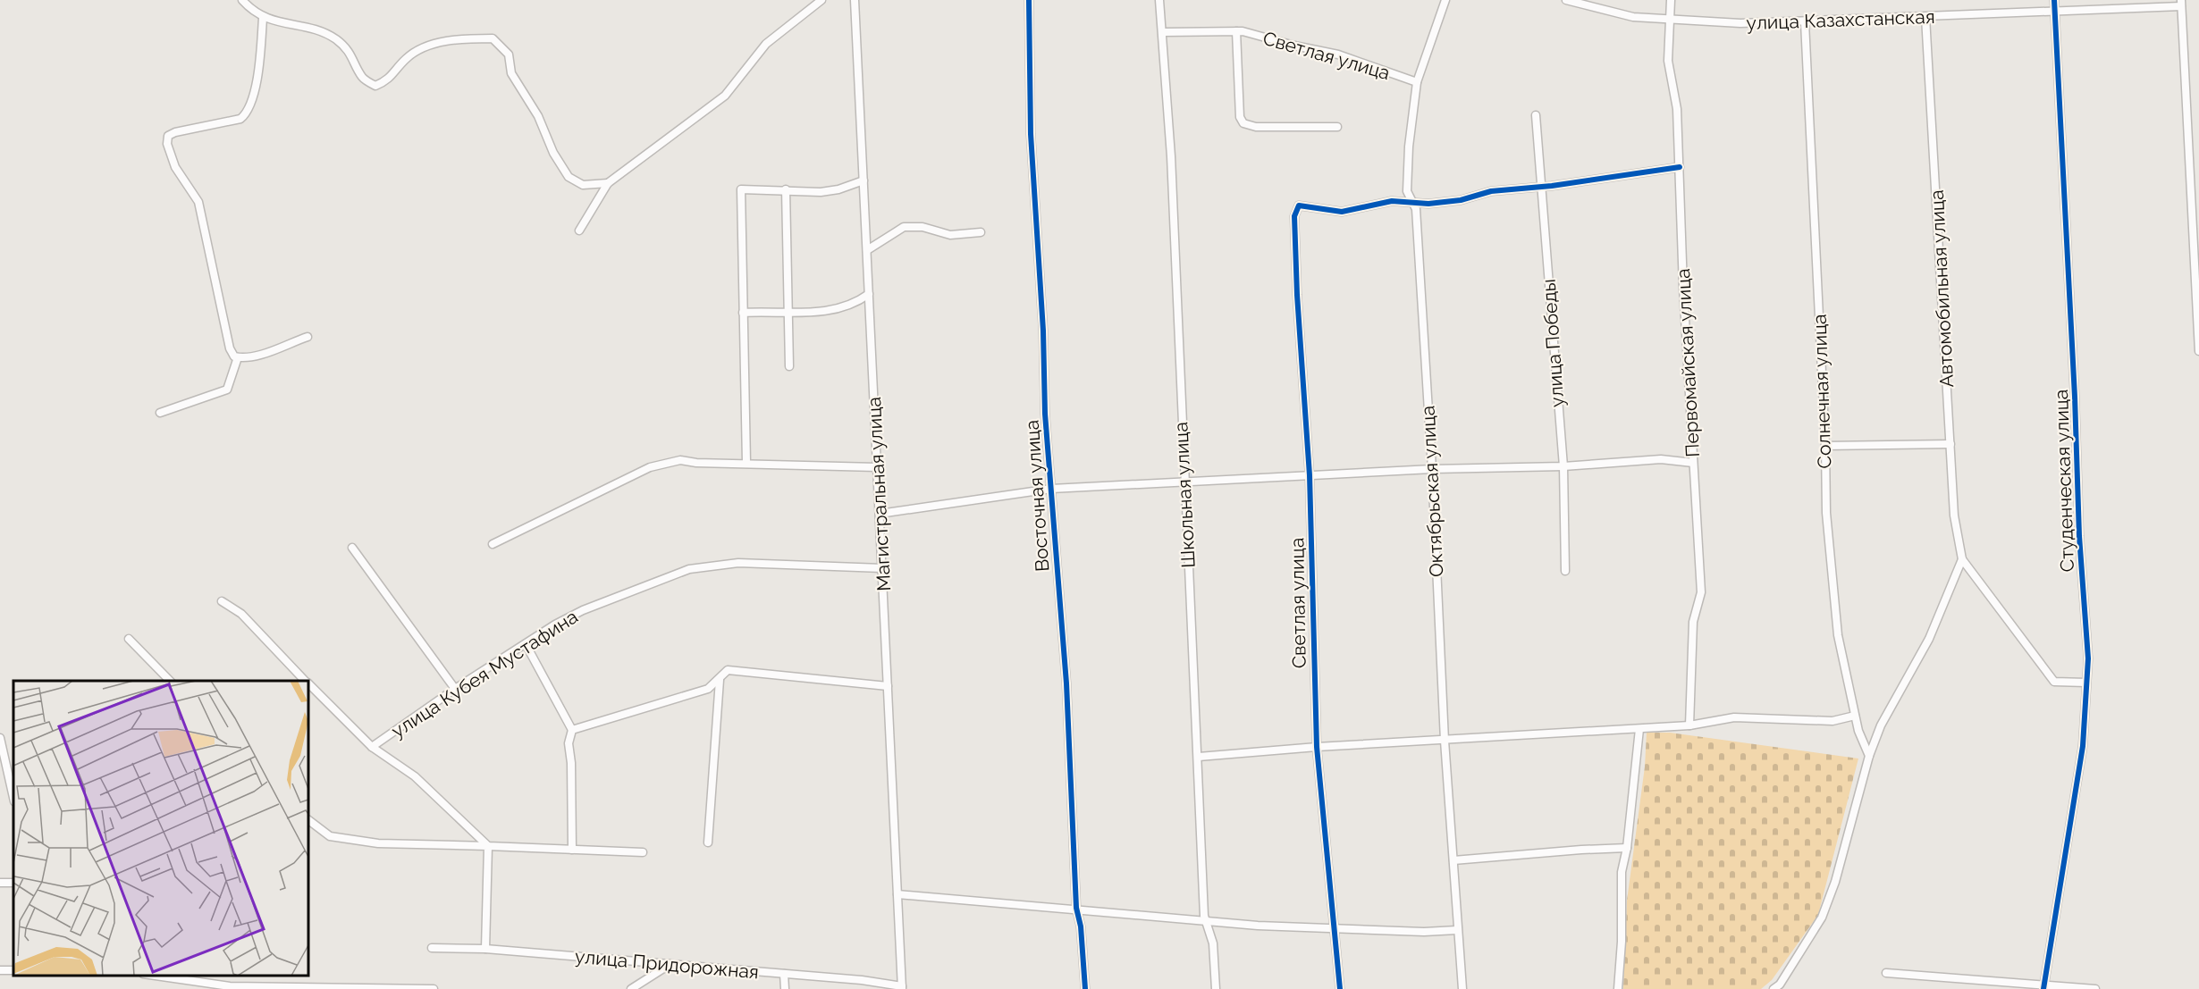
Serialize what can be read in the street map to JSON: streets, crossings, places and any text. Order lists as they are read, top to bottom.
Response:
{
  "streets": {
    "street": [
      "улица Казахстанская",
      "Светлая улица",
      "Автомобильная улица",
      "улица Победы",
      "Первомайская улица",
      "Солнечная улица",
      "Студенческая улица",
      "Октябрьская улица",
      "Магистральная улица",
      "Школьная улица",
      "Восточная улица",
      "улица Кубея Мустафина",
      "улица Придорожная"
    ]
  },
  "crossings": [
    ["улица Казахстанская", "Автомобильная улица"],
    ["улица Казахстанская", "Первомайская улица"],
    ["улица Казахстанская", "Солнечная улица"],
    ["улица Казахстанская", "Студенческая улица"],
    ["Светлая улица", "Октябрьская улица"],
    ["Светлая улица", "Школьная улица"],
    ["Магистральная улица", "улица Кубея Мустафина"],
    ["Магистральная улица", "улица Придорожная"]
  ]
}
